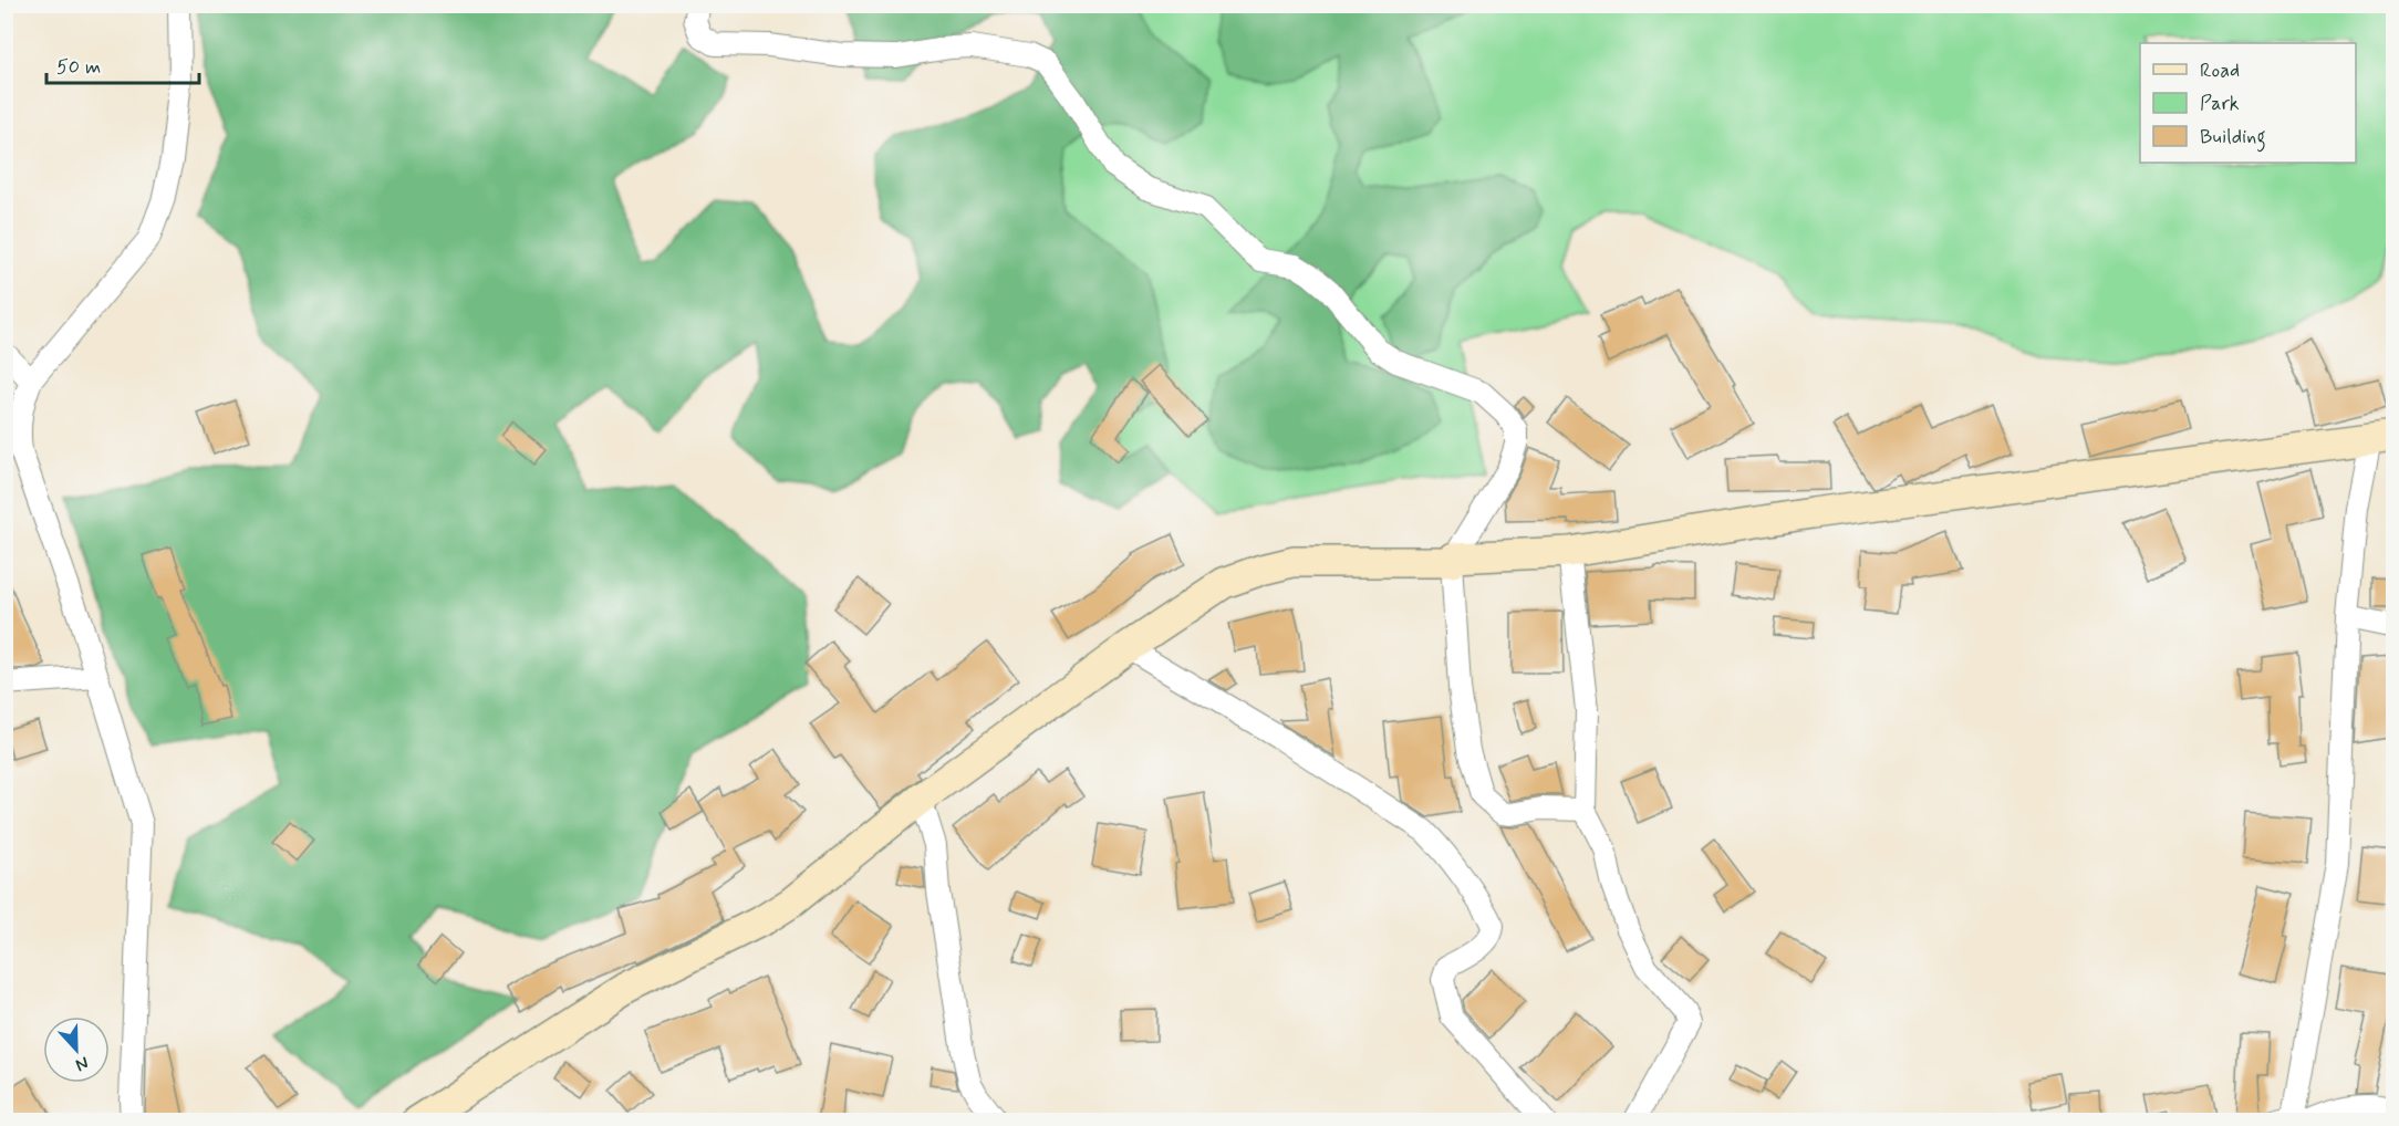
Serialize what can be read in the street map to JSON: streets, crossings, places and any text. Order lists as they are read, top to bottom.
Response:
{
  "legend": ["Road", "Park", "Building"],
  "scale_bar": "50 m",
  "north": "bottom"
}
